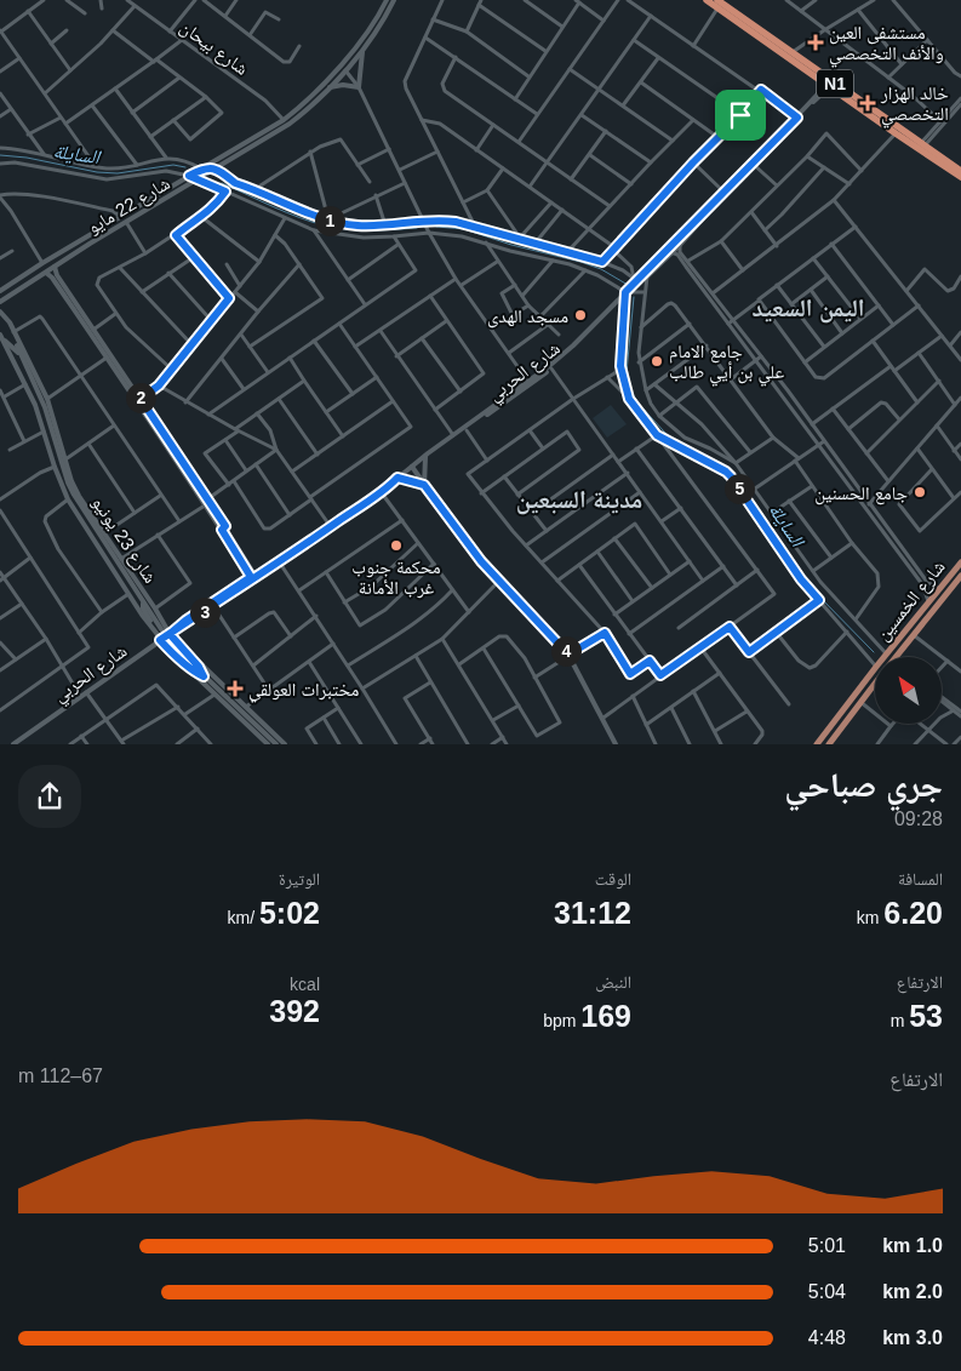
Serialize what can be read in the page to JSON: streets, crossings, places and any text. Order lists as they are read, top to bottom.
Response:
{
  "streets": {
    "highway": ["N1"],
    "main road": ["شارع الخمسين"],
    "street": [
      "شارع بيحان",
      "شارع 22 مايو",
      "شارع الحربي",
      "شارع 23 يونيو"
    ]
  },
  "crossings": [
    ["شارع بيحان", "شارع 22 مايو"],
    ["N1", "شارع الحربي"],
    ["شارع الحربي", "شارع 23 يونيو"]
  ],
  "districts": ["اليمن السعيد", "مدينة السبعين"],
  "water": ["السايلة"],
  "places": {
    "health": ["مستشفى العين والأنف التخصصي", "خالد الهزار التخصصي", "مختبرات العولقي"],
    "other": [
      "مسجد الهدى",
      "جامع الامام علي بن أيي طالب",
      "جامع الحسنين",
      "محكمة جنوب غرب الأمانة"
    ]
  },
  "north": "top left",
  "page": {
    "pins": [
      "1",
      "2",
      "5",
      "3",
      "4"
    ],
    "heading": ["جري صباحي", "09:28"],
    "stats": [
      ["المسافة", "6.20 km"],
      ["الوقت", "31:12"],
      ["الوتيرة", "5:02 /km"],
      ["الارتفاع", "53 m"],
      ["النبض", "169 bpm"],
      ["kcal", "392"]
    ],
    "chart": ["الارتفاع", "67–112 m"],
    "list": [
      {
        "name": "1.0 km",
        "note": "5:01"
      },
      {
        "name": "2.0 km",
        "note": "5:04"
      },
      {
        "name": "3.0 km",
        "note": "4:48"
      }
    ]
  }
}
